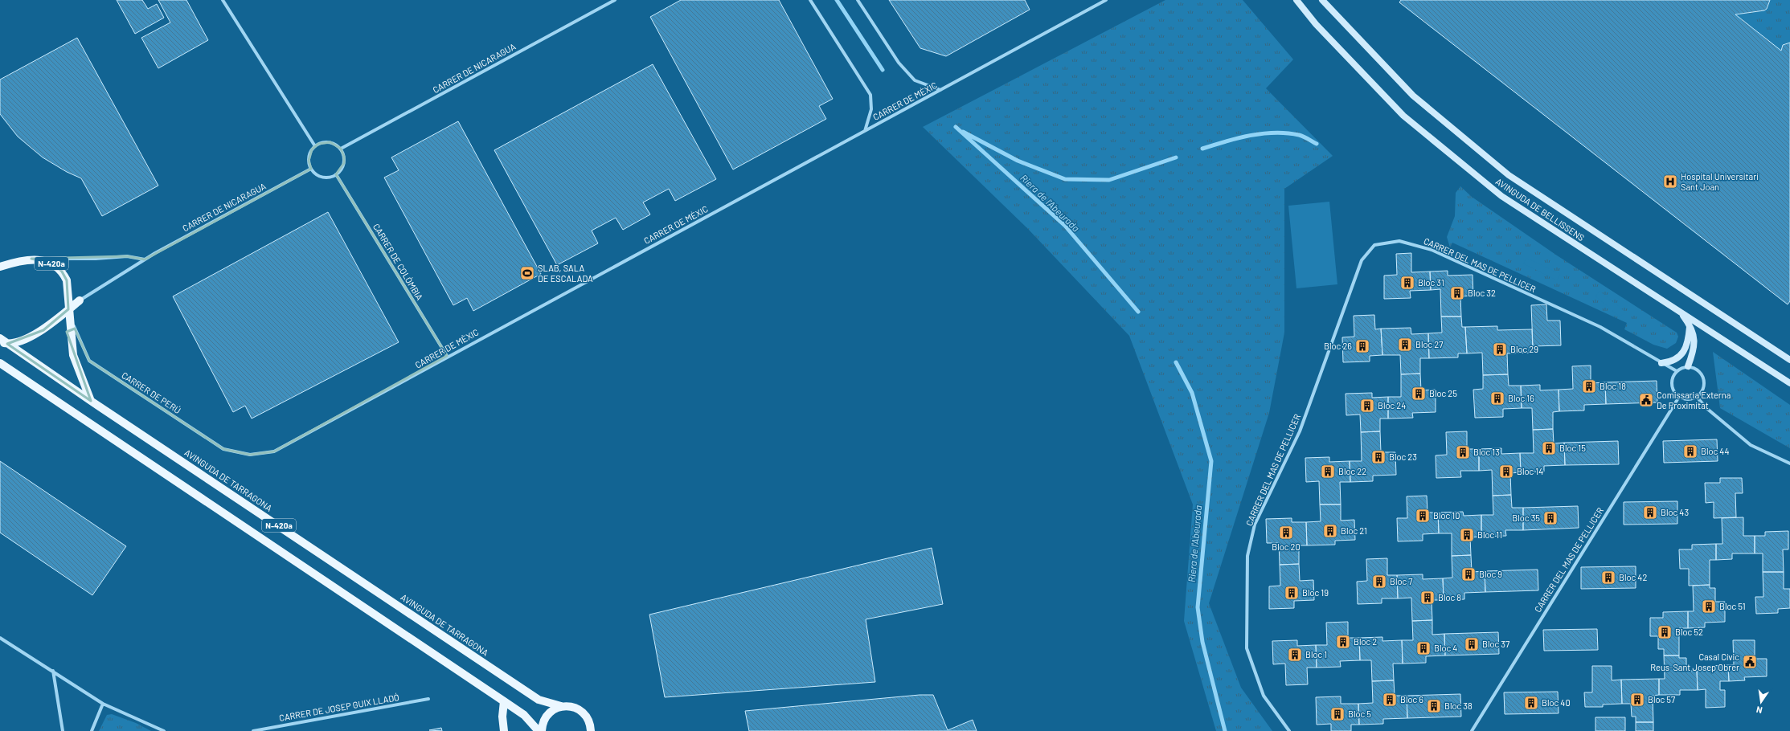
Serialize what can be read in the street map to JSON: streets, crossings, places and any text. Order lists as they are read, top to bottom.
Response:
{
  "streets": {
    "main road": ["AVINGUDA DE BELLISSENS", "N-420a", "AVINGUDA DE TARRAGONA"],
    "street": [
      "CARRER DE NICARAGUA",
      "CARRER DE MÈXIC",
      "CARRER DE COLÒMBIA",
      "CARRER DEL MAS DE PELLICER",
      "CARRER DE PERÚ",
      "CARRER DE JOSEP GUIX LLADÓ"
    ]
  },
  "crossings": [
    ["CARRER DE NICARAGUA", "CARRER DE COLÒMBIA"],
    ["CARRER DE MÈXIC", "CARRER DE COLÒMBIA"],
    ["CARRER DE MÈXIC", "CARRER DE PERÚ"],
    ["N-420a", "CARRER DE PERÚ"],
    ["N-420a", "AVINGUDA DE TARRAGONA"]
  ],
  "water": ["Riera de l'Abeurada"],
  "places": {
    "hospital": ["Hospital Universitari Sant Joan"],
    "sports": ["SLAB, SALA DE ESCALADA"],
    "building": [
      "Bloc 31",
      "Bloc 32",
      "Bloc 27",
      "Bloc 26",
      "Bloc 29",
      "Bloc 18",
      "Bloc 25",
      "Bloc 16",
      "Bloc 24",
      "Bloc 15",
      "Bloc 44",
      "Bloc 13",
      "Bloc 23",
      "Bloc 22",
      "Bloc 14",
      "Bloc 43",
      "Bloc 10",
      "Bloc 35",
      "Bloc 21",
      "Bloc 20",
      "Bloc 11",
      "Bloc 9",
      "Bloc 42",
      "Bloc 7",
      "Bloc 19",
      "Bloc 8",
      "Bloc 51",
      "Bloc 52",
      "Bloc 2",
      "Bloc 37",
      "Bloc 4",
      "Bloc 1",
      "Bloc 6",
      "Bloc 57",
      "Bloc 40",
      "Bloc 38",
      "Bloc 5"
    ],
    "public building": ["Comissaria Externa De Proximitat", "Casal Cívic Reus-Sant Josep Obrer"]
  },
  "north": "bottom"
}
